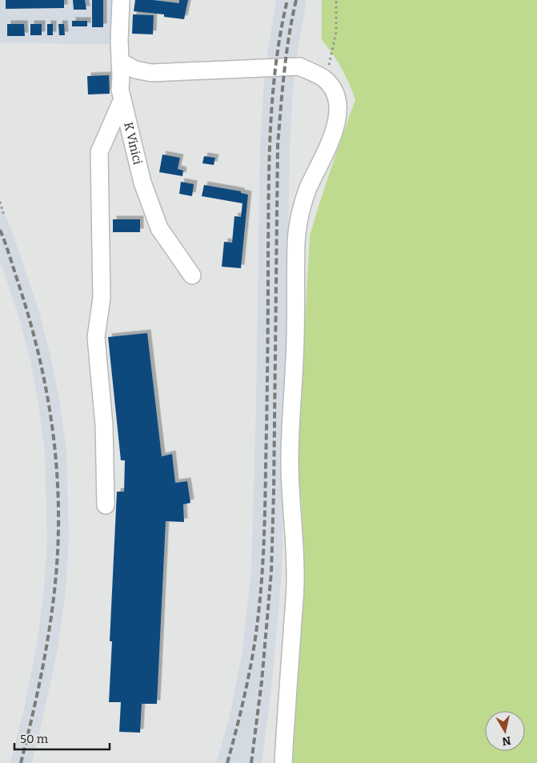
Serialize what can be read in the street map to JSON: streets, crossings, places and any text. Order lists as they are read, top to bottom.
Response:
{
  "streets": {
    "street": ["K Vinici"]
  },
  "scale_bar": "50 m",
  "north": "bottom"
}
